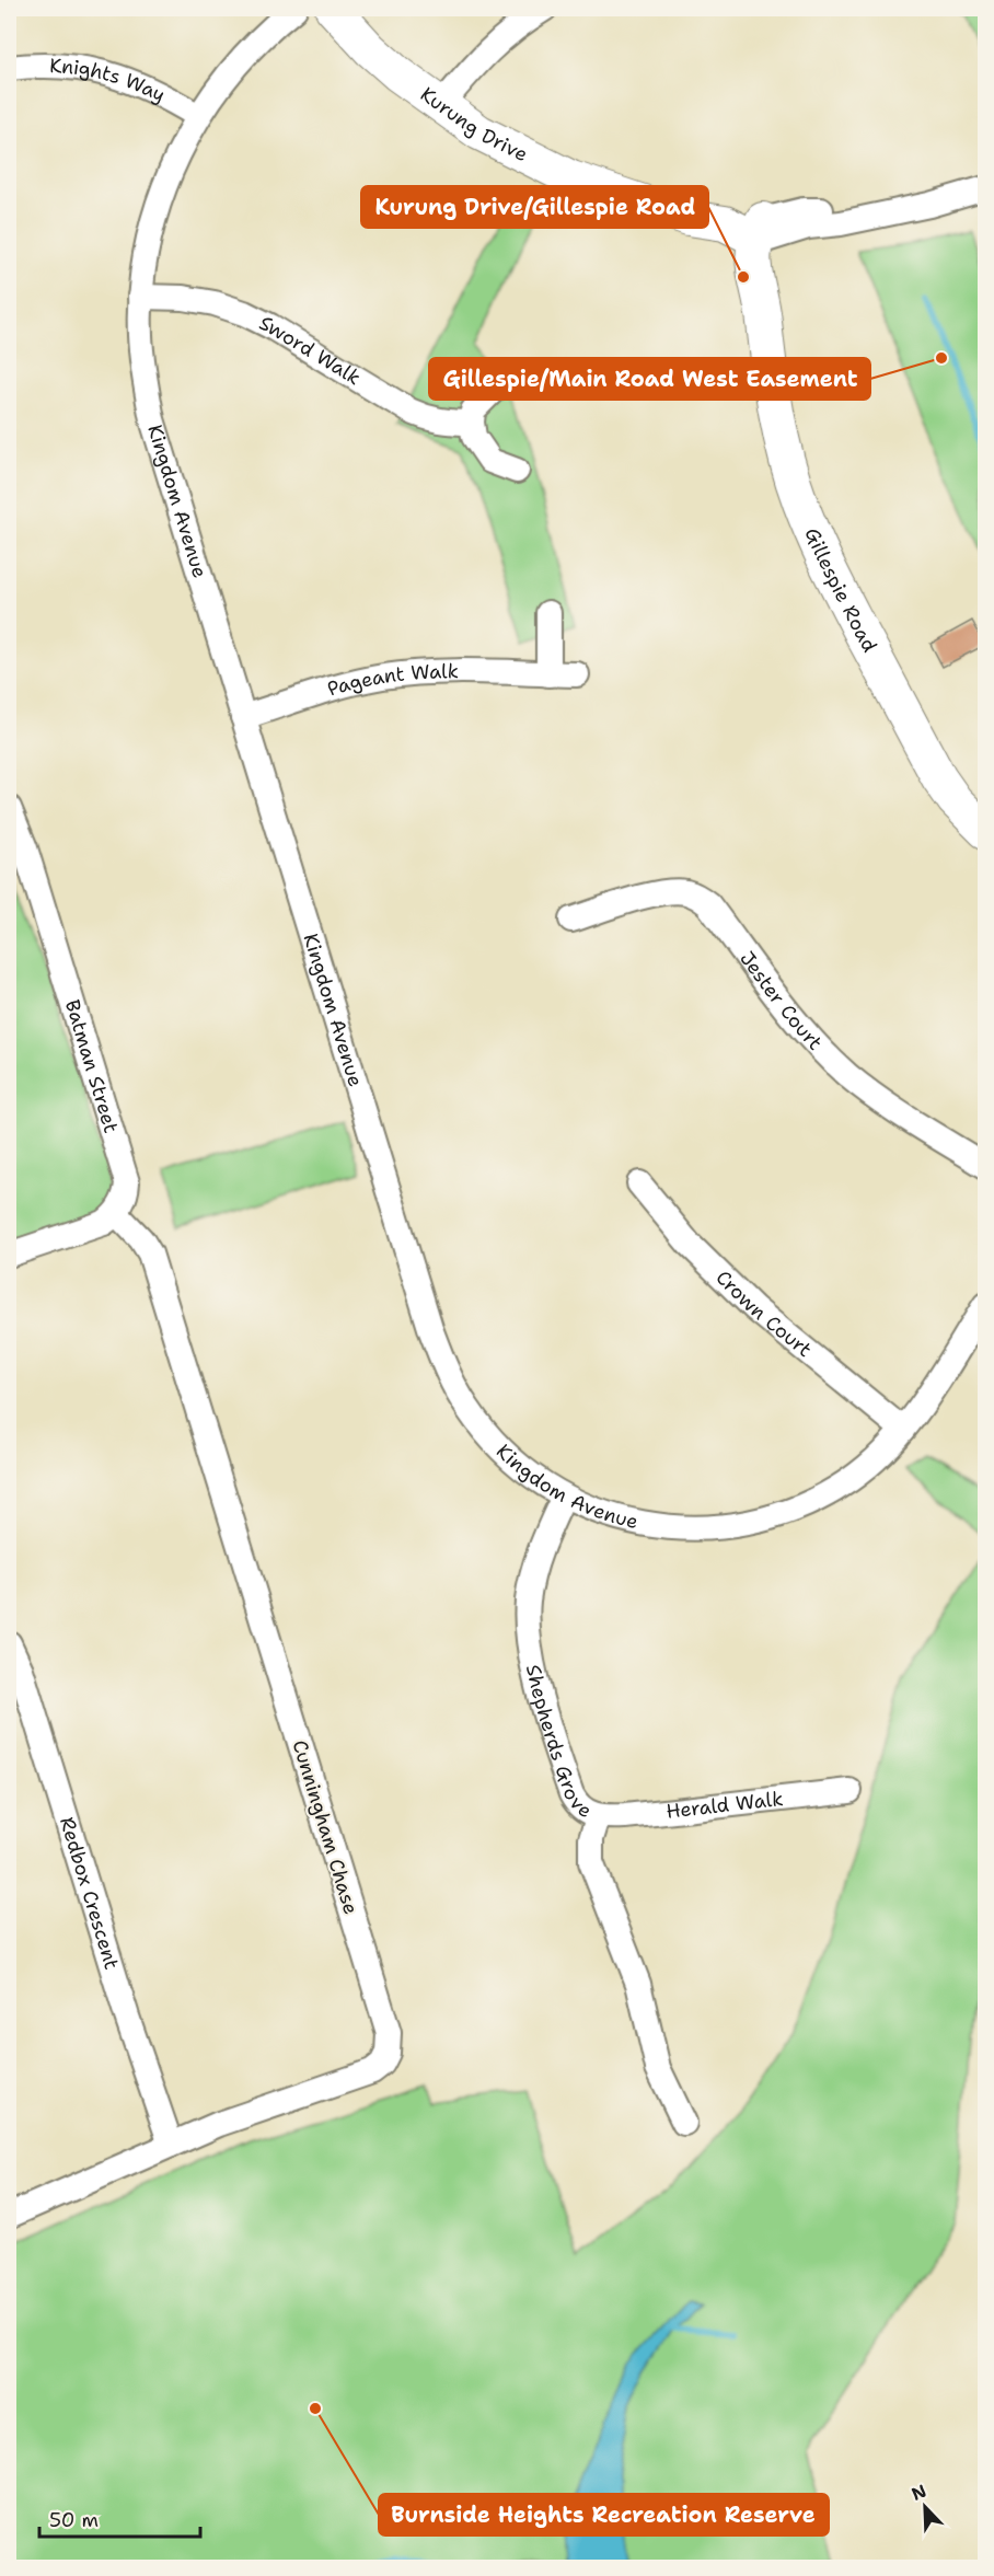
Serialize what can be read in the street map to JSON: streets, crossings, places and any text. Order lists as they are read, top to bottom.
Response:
{
  "streets": {
    "street": [
      "Knights Way",
      "Kurung Drive",
      "Sword Walk",
      "Kingdom Avenue",
      "Gillespie Road",
      "Pageant Walk",
      "Jester Court",
      "Batman Street",
      "Crown Court",
      "Shepherds Grove",
      "Herald Walk",
      "Cunningham Chase",
      "Redbox Crescent"
    ]
  },
  "crossings": [
    ["Knights Way", "Kingdom Avenue"],
    ["Kurung Drive", "Gillespie Road"],
    ["Sword Walk", "Kingdom Avenue"],
    ["Kingdom Avenue", "Pageant Walk"],
    ["Kingdom Avenue", "Crown Court"],
    ["Kingdom Avenue", "Shepherds Grove"],
    ["Batman Street", "Cunningham Chase"],
    ["Shepherds Grove", "Herald Walk"],
    ["Cunningham Chase", "Redbox Crescent"]
  ],
  "places": ["Kurung Drive/Gillespie Road", "Gillespie/Main Road West Easement", "Burnside Heights Recreation Reserve"],
  "scale_bar": "50 m",
  "north": "top left"
}
